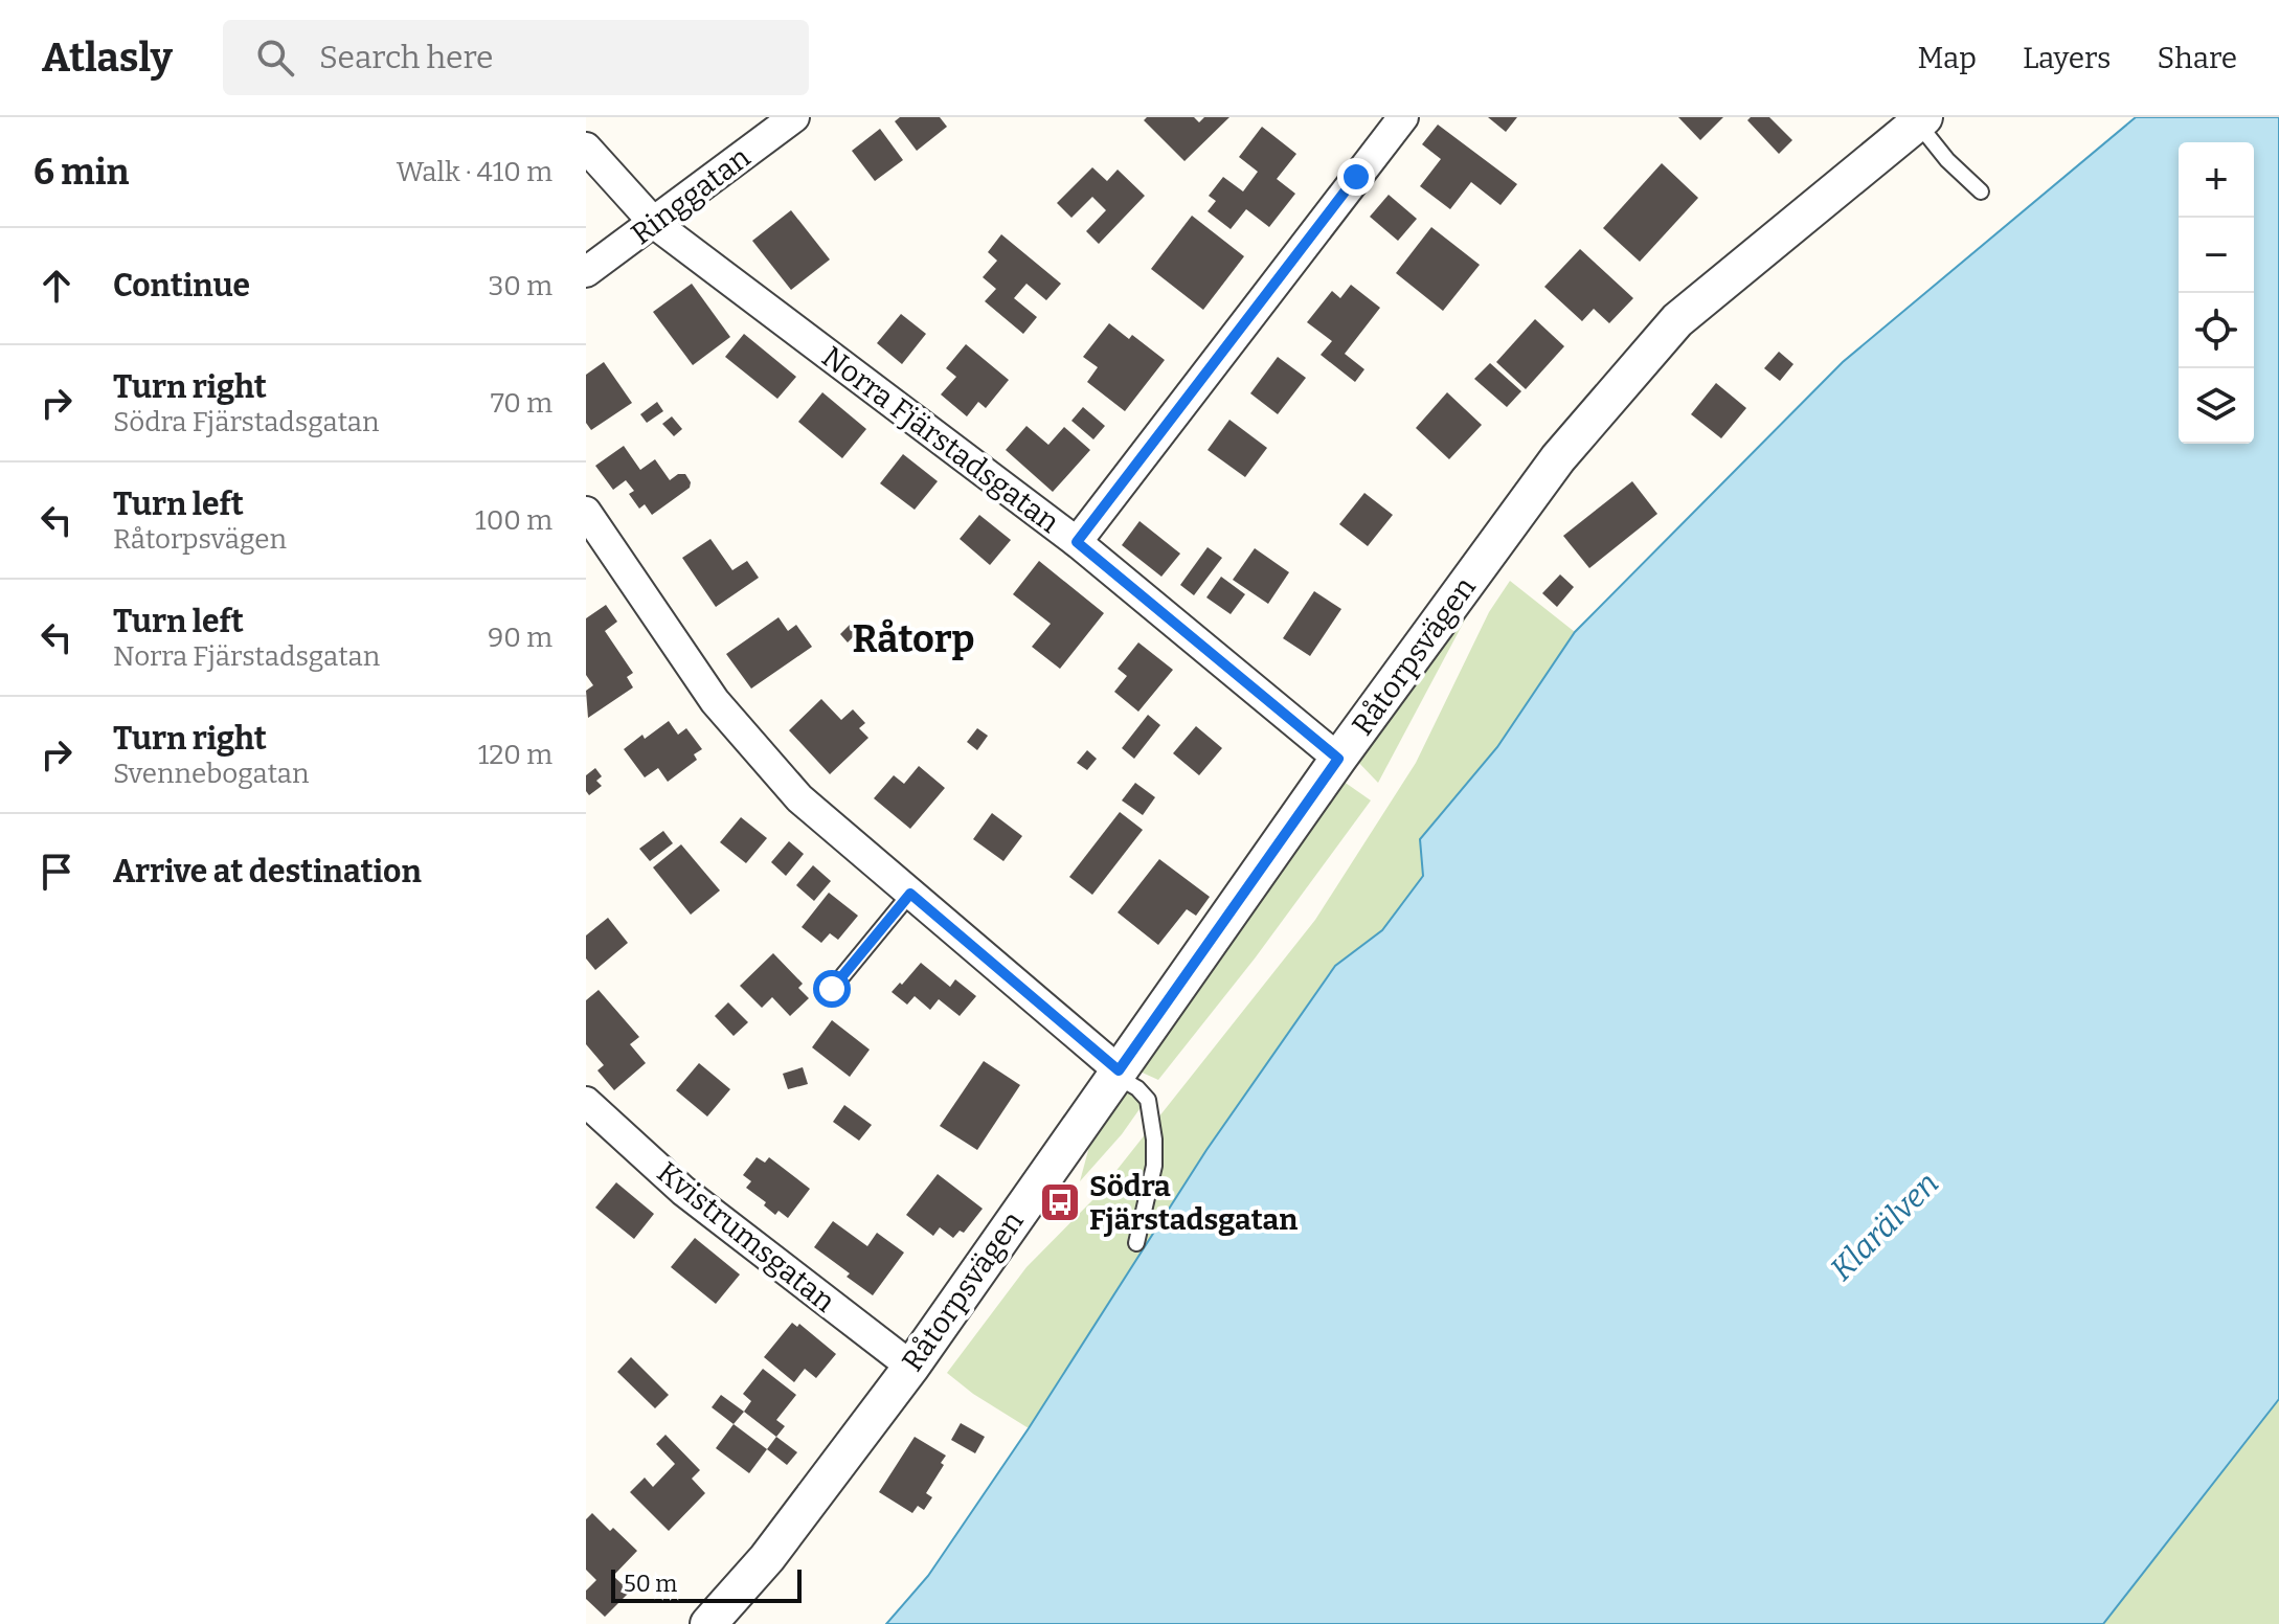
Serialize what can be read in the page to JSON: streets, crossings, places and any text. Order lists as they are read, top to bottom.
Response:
{
  "streets": {
    "street": [
      "Ringgatan",
      "Norra Fjärstadsgatan",
      "Råtorpsvägen",
      "Kvistrumsgatan"
    ]
  },
  "crossings": [
    ["Ringgatan", "Norra Fjärstadsgatan"],
    ["Norra Fjärstadsgatan", "Råtorpsvägen"],
    ["Råtorpsvägen", "Kvistrumsgatan"]
  ],
  "districts": ["Råtorp"],
  "water": ["Klarälven"],
  "places": {
    "bus stop": ["Södra Fjärstadsgatan"]
  },
  "scale_bar": "50 m",
  "page": {
    "header": "Atlasly",
    "search": "Search here",
    "nav": ["Map", "Layers", "Share"],
    "heading": ["6 min", "Walk · 410 m"],
    "map_buttons": ["+", "−"],
    "list": [
      ["Continue", "30 m"],
      ["Turn right", "Södra Fjärstadsgatan", "70 m"],
      ["Turn left", "Råtorpsvägen", "100 m"],
      ["Turn left", "Norra Fjärstadsgatan", "90 m"],
      ["Turn right", "Svennebogatan", "120 m"],
      "Arrive at destination"
    ],
    "scale": "50 m"
  }
}
